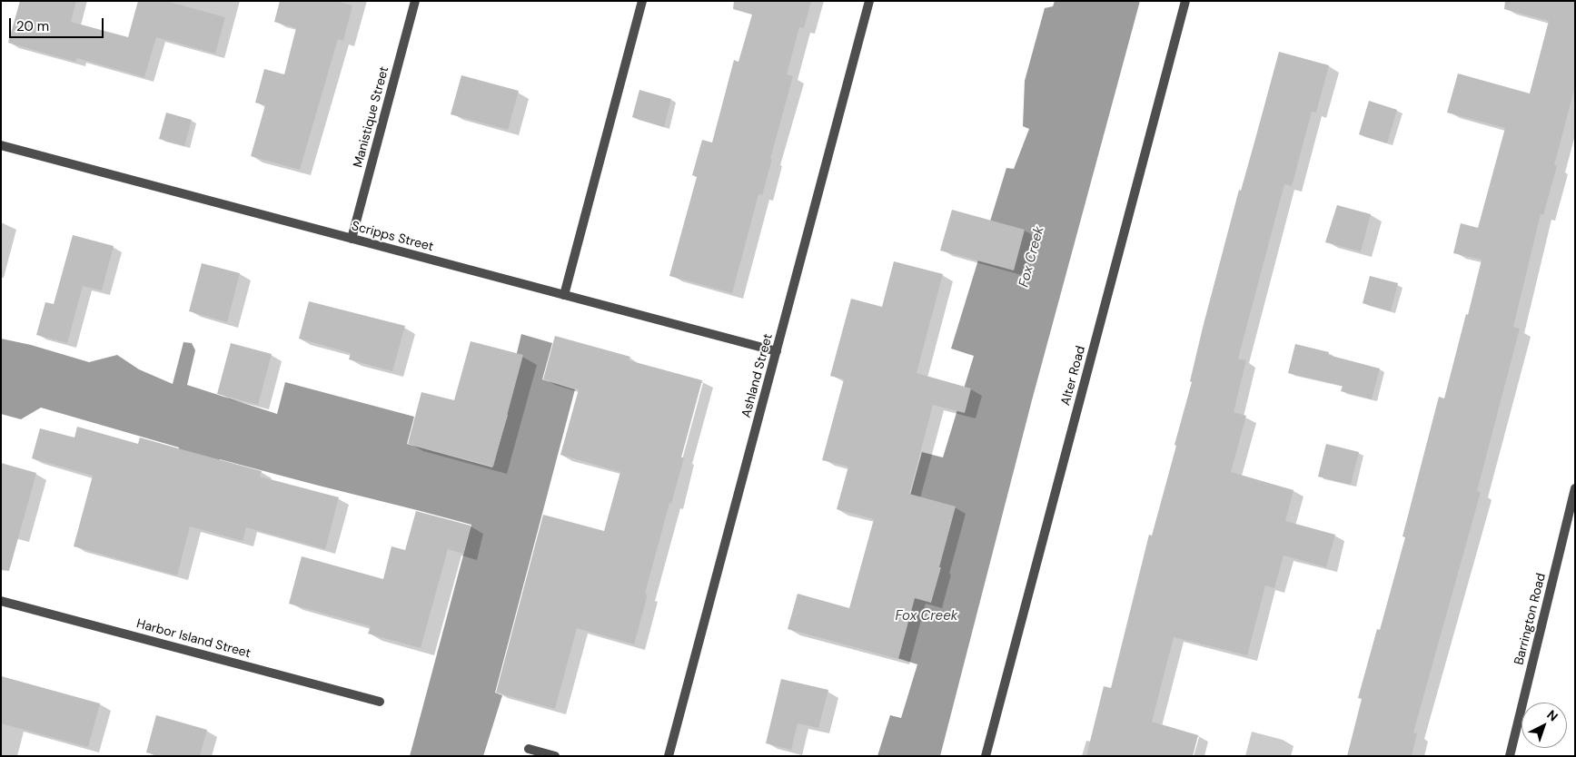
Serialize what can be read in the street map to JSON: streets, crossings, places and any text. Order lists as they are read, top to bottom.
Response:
{
  "streets": {
    "street": [
      "Manistique Street",
      "Scripps Street",
      "Ashland Street",
      "Alter Road",
      "Barrington Road",
      "Harbor Island Street"
    ]
  },
  "crossings": [
    ["Manistique Street", "Scripps Street"],
    ["Scripps Street", "Ashland Street"]
  ],
  "water": ["Fox Creek"],
  "scale_bar": "20 m",
  "north": "top right"
}
